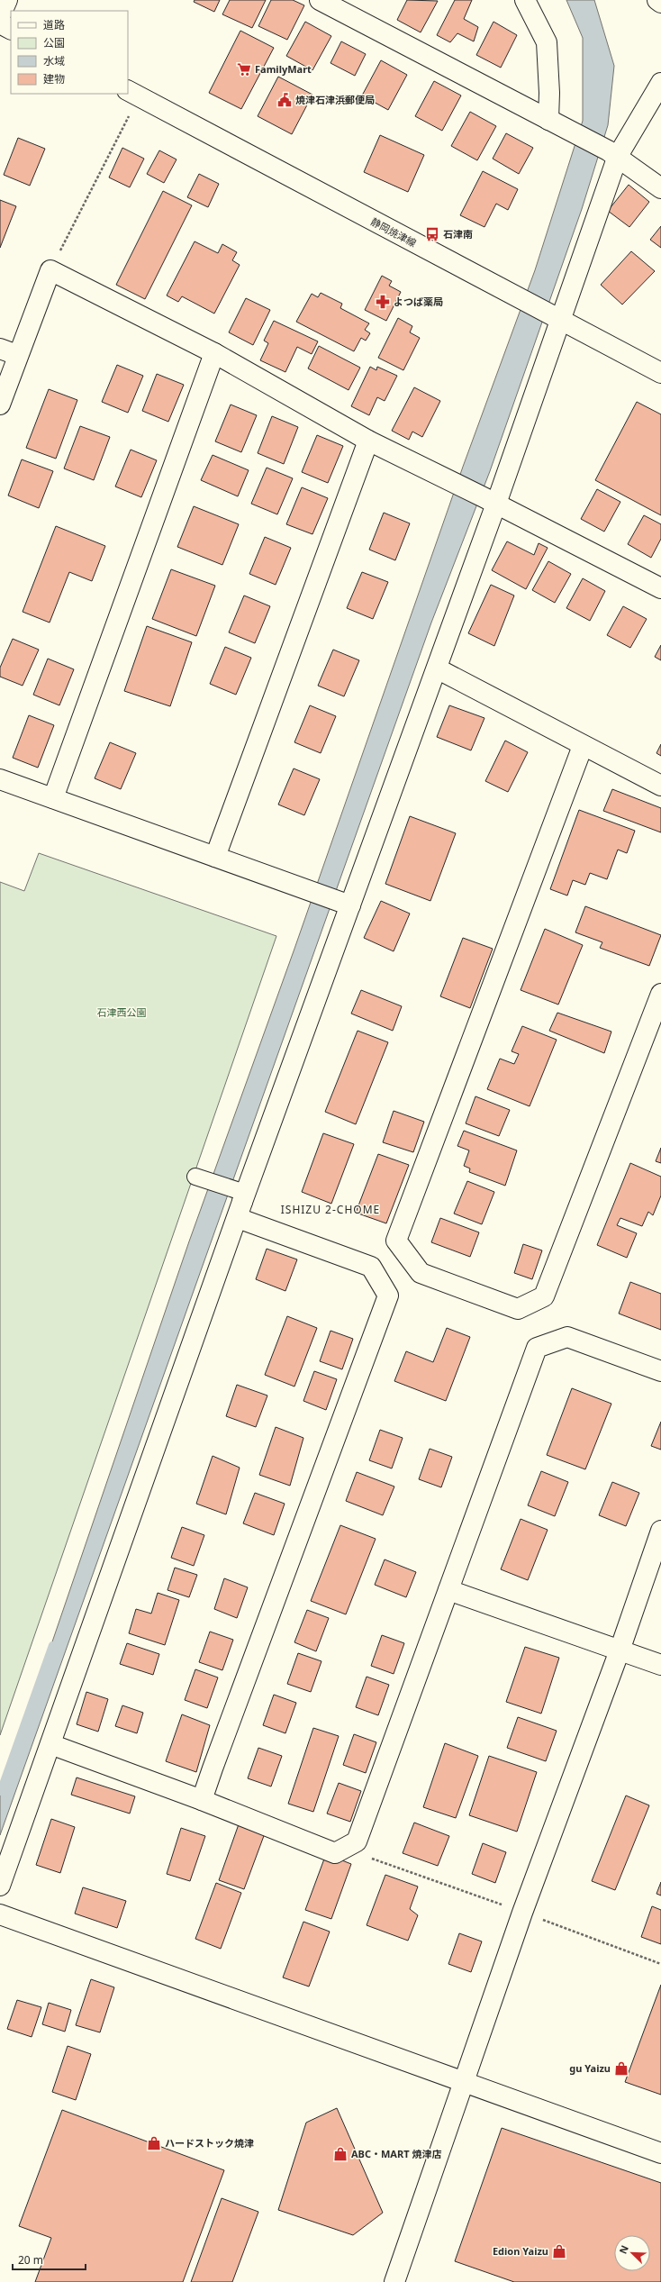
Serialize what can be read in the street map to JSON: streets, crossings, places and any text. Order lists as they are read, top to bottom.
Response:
{
  "streets": {
    "street": ["静岡焼津線"]
  },
  "districts": ["ISHIZU 2-CHOME"],
  "parks": ["石津西公園"],
  "places": {
    "supermarket": ["FamilyMart"],
    "public building": ["焼津石津浜郵便局"],
    "bus stop": ["石津南"],
    "pharmacy": ["よつば薬局"],
    "shop": [
      "gu Yaizu",
      "ハードストック焼津",
      "ABC・MART 焼津店",
      "Edion Yaizu"
    ]
  },
  "legend": [
    "道路",
    "公園",
    "水域",
    "建物"
  ],
  "scale_bar": "20 m",
  "north": "top left"
}
